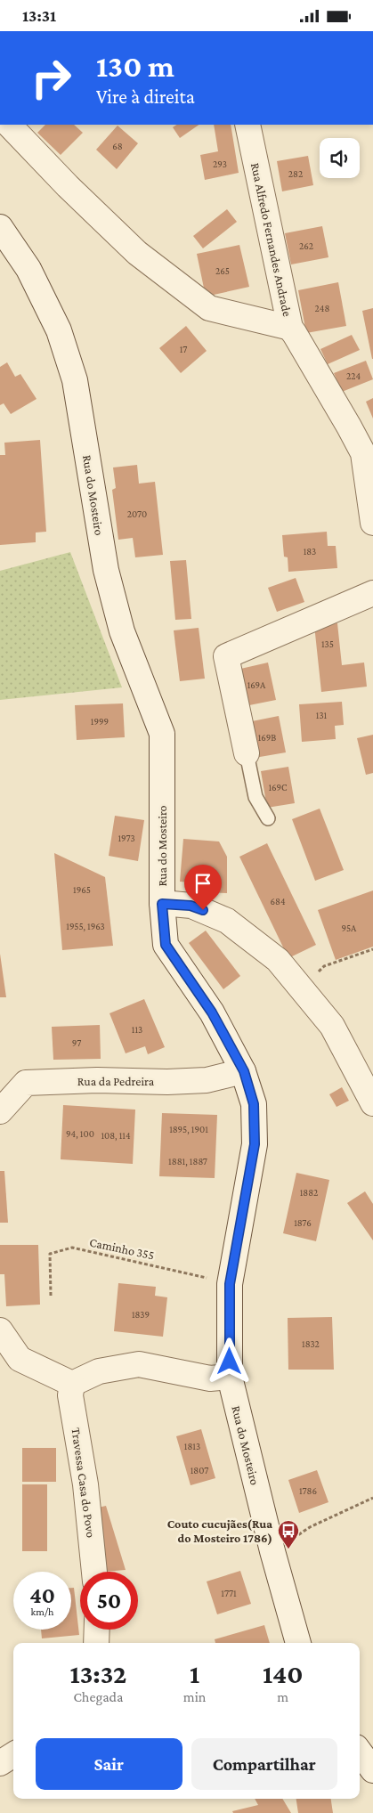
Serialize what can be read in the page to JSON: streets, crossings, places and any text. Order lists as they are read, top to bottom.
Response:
{
  "streets": {
    "street": [
      "Rua Alfredo Fernandes Andrade",
      "Rua do Mosteiro",
      "Rua da Pedreira",
      "Travessa Casa do Povo"
    ],
    "path": ["Caminho 355"]
  },
  "crossings": [
    ["Rua do Mosteiro", "Rua da Pedreira"],
    ["Rua do Mosteiro", "Caminho 355"]
  ],
  "places": {
    "bus stop": ["Couto cucujães(Rua do Mosteiro 1786)"]
  },
  "house_numbers": [
    "68",
    "293",
    "282",
    "262",
    "265",
    "248",
    "17",
    "224",
    "2070",
    "183",
    "135",
    "169A",
    "131",
    "1999",
    "169B",
    "169C",
    "1973",
    "1965",
    "684",
    "1955, 1963",
    "95A",
    "113",
    "97",
    "1895, 1901",
    "94, 100",
    "108, 114",
    "1881, 1887",
    "1882",
    "1876",
    "1839",
    "1832",
    "1813",
    "1807",
    "1786",
    "1771"
  ],
  "page": {
    "status": "13:31",
    "turn": ["130 m", "Vire à direita"],
    "speed": "40 km/h",
    "limit": "50",
    "eta": [
      "13:32",
      "Chegada",
      "1",
      "min",
      "140",
      "m"
    ],
    "buttons": ["Sair", "Compartilhar"]
  }
}
